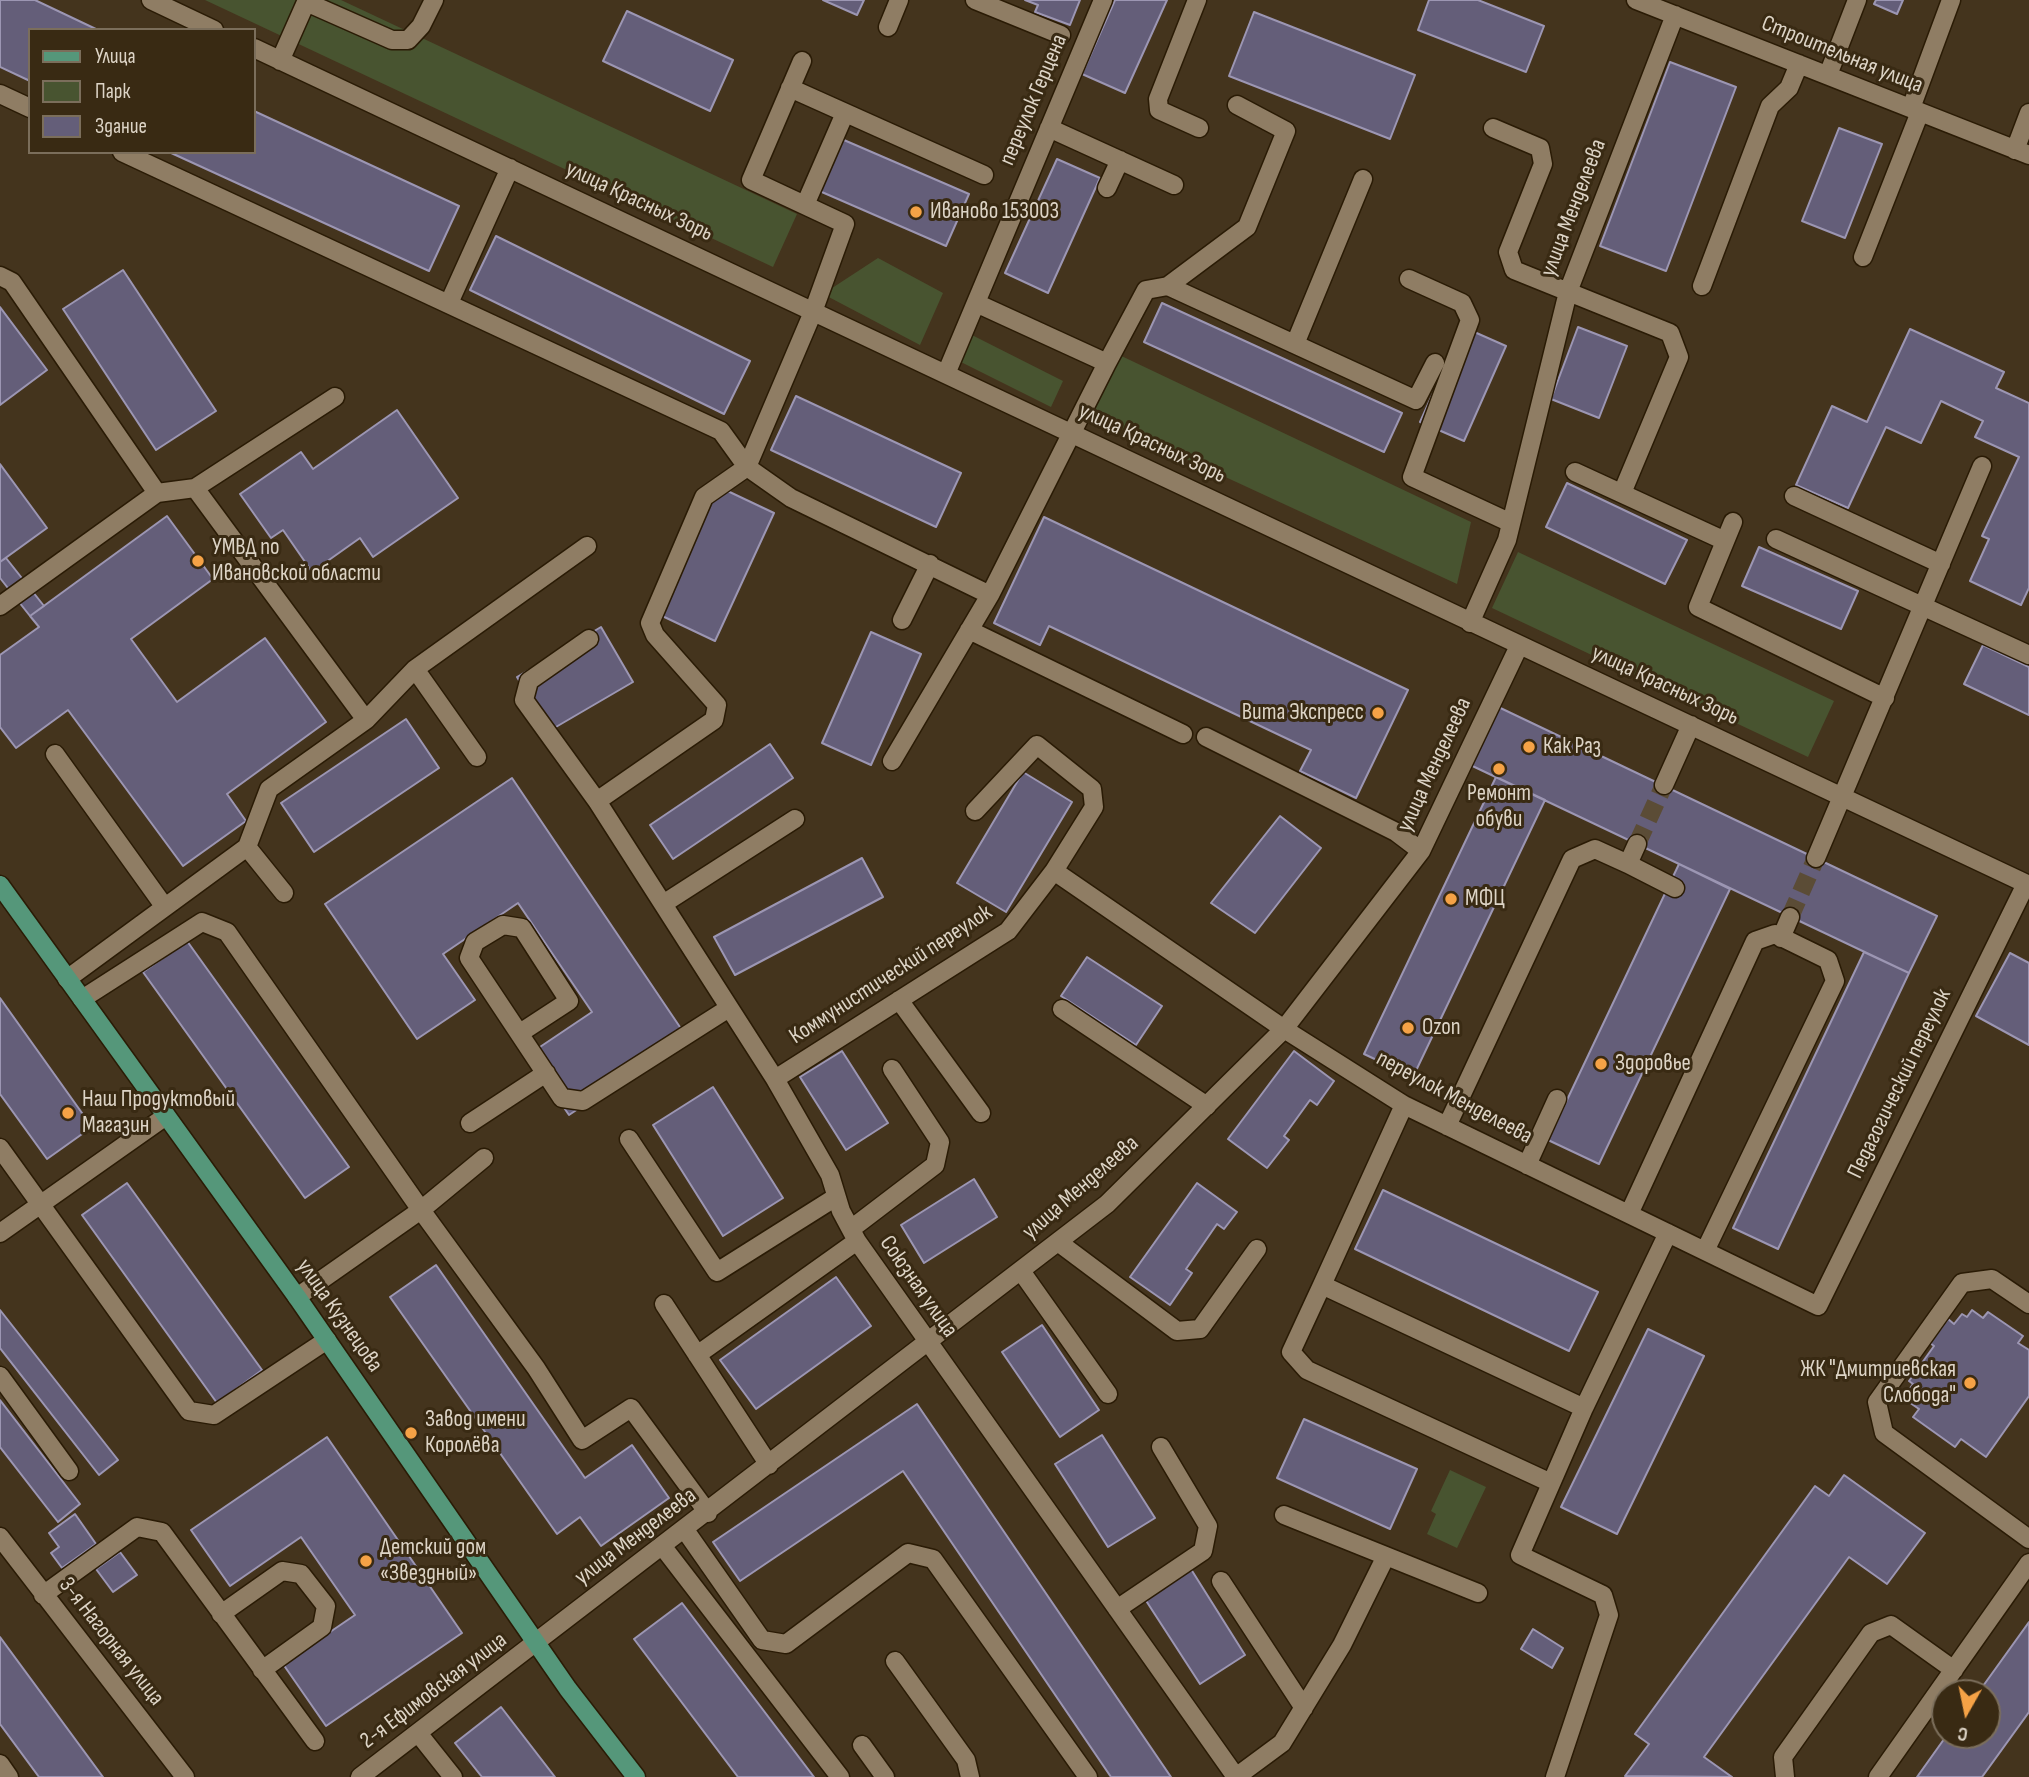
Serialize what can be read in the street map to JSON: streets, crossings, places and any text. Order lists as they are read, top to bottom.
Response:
{
  "streets": {
    "main road": ["улица Кузнецова"],
    "street": [
      "Строительная улица",
      "переулок Герцена",
      "улица Красных Зорь",
      "улица Менделеева",
      "Коммунистический переулок",
      "Педагогический переулок",
      "переулок Менделеева",
      "Союзная улица",
      "3-я Нагорная улица",
      "2-я Ефимовская улица"
    ]
  },
  "crossings": [
    ["Строительная улица", "улица Менделеева"],
    ["переулок Герцена", "улица Красных Зорь"],
    ["улица Красных Зорь", "улица Менделеева"],
    ["улица Красных Зорь", "Педагогический переулок"],
    ["улица Менделеева", "переулок Менделеева"],
    ["улица Менделеева", "Союзная улица"],
    ["улица Менделеева", "улица Кузнецова"],
    ["улица Менделеева", "2-я Ефимовская улица"],
    ["Коммунистический переулок", "переулок Менделеева"],
    ["Коммунистический переулок", "Союзная улица"],
    ["Педагогический переулок", "переулок Менделеева"],
    ["улица Кузнецова", "2-я Ефимовская улица"]
  ],
  "places": [
    "Иваново 153003",
    "УМВД по Ивановской области",
    "Вита Экспресс",
    "Как Раз",
    "Ремонт обуви",
    "МФЦ",
    "Ozon",
    "Здоровье",
    "Наш Продуктовый Магазин",
    "ЖК \"Дмитриевская Слобода\"",
    "Завод имени Королёва",
    "Детский дом «Звездный»"
  ],
  "legend": ["Улица", "Парк", "Здание"],
  "north": "bottom"
}
